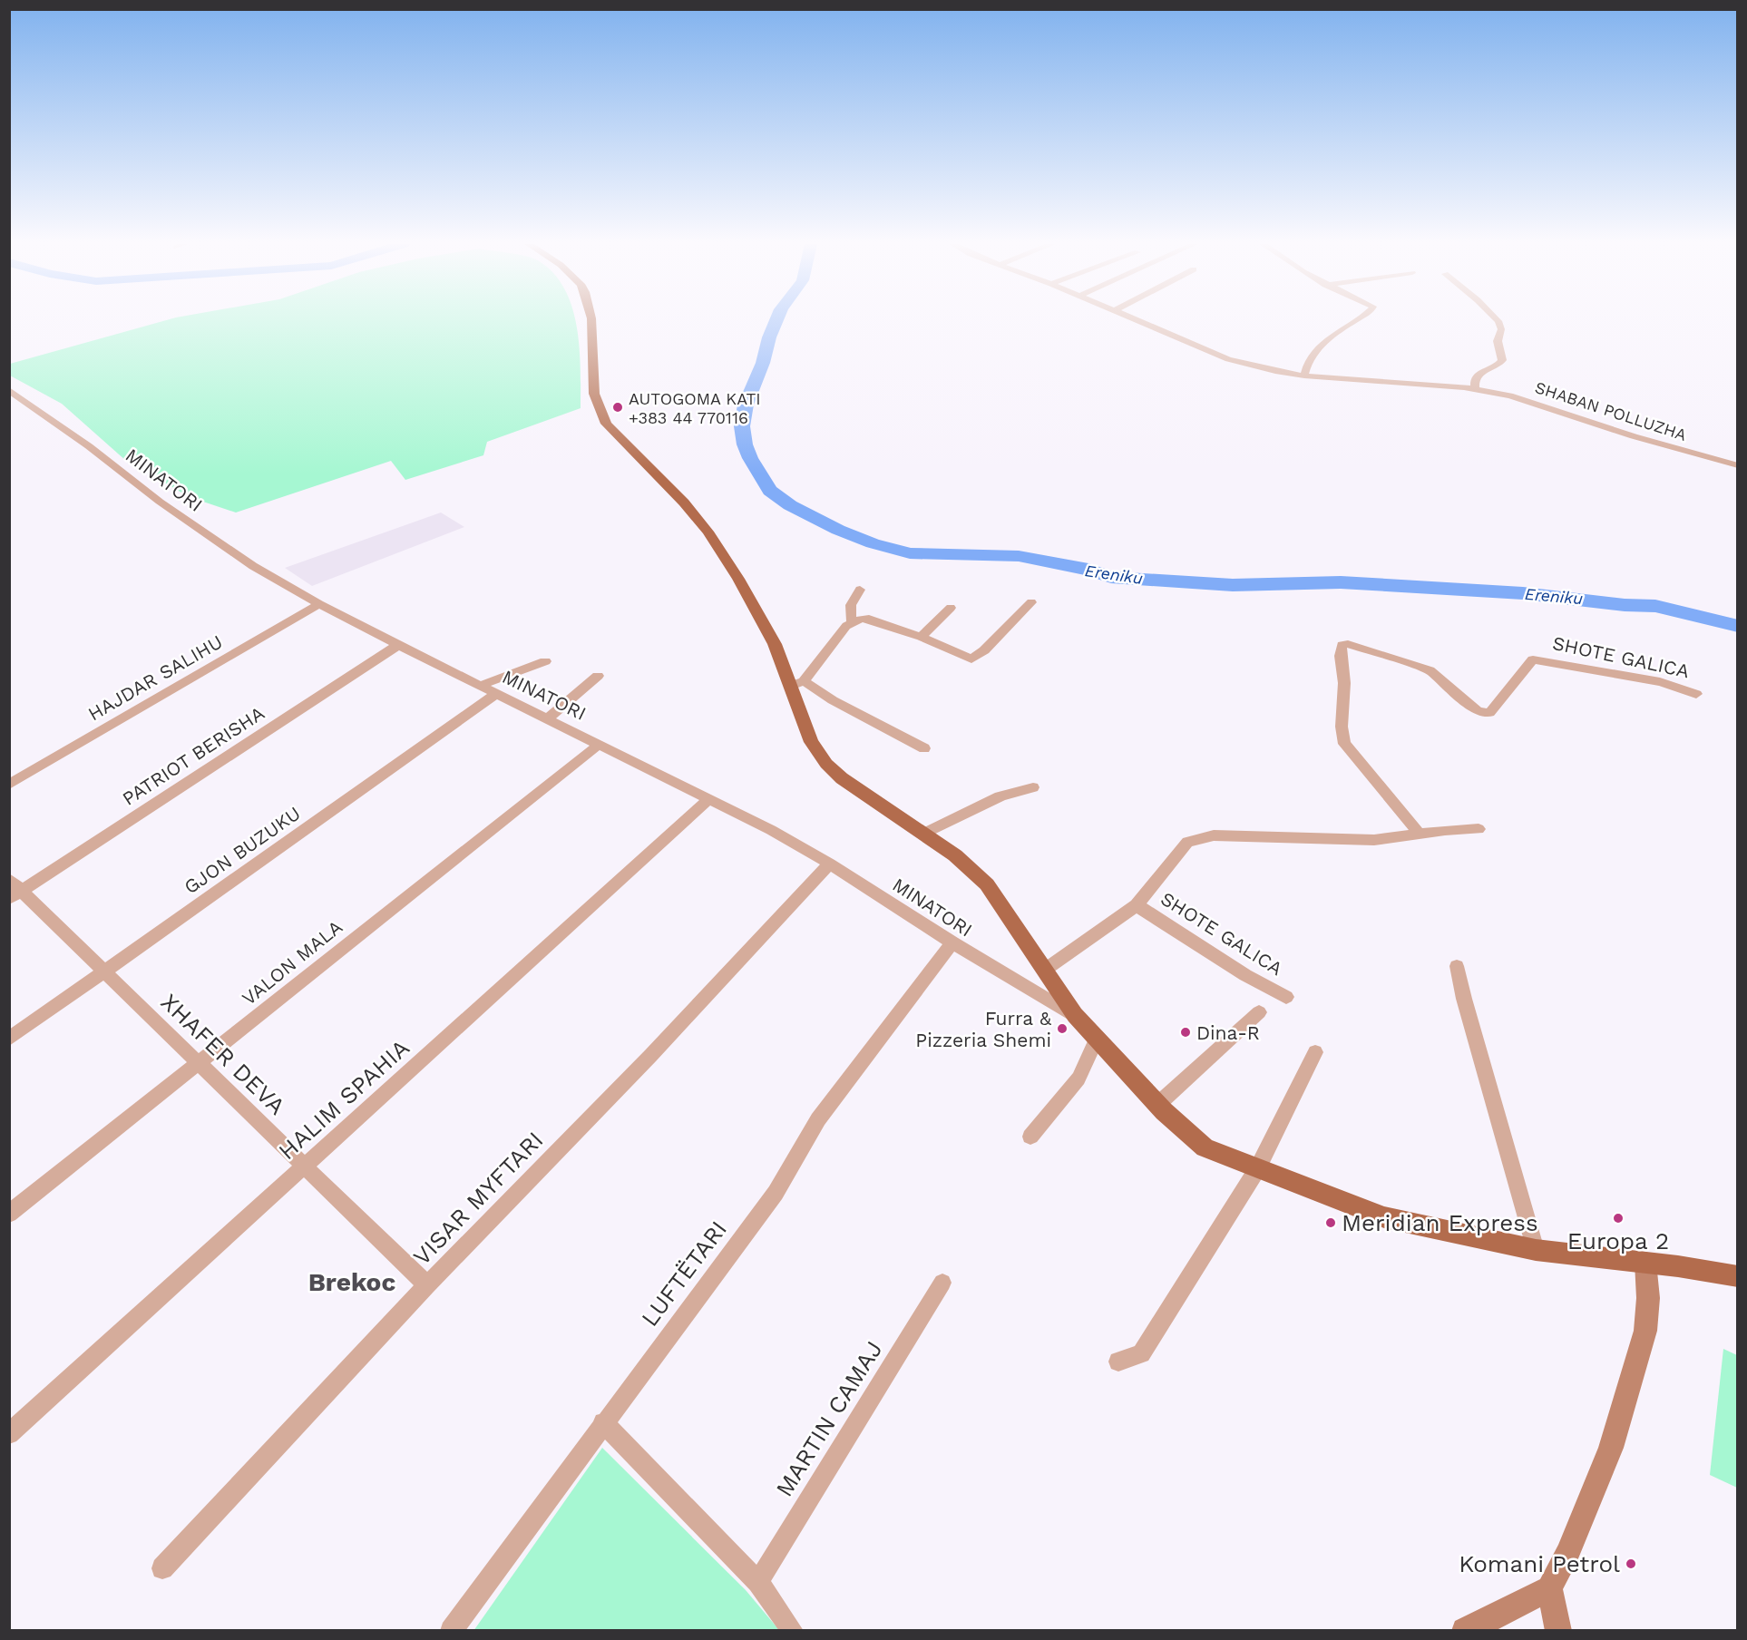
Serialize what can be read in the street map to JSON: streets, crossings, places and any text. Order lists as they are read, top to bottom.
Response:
{
  "streets": {
    "street": [
      "SHABAN POLLUZHA",
      "MINATORI",
      "SHOTE GALICA",
      "HAJDAR SALIHU",
      "PATRIOT BERISHA",
      "GJON BUZUKU",
      "VALON MALA",
      "XHAFER DEVA",
      "HALIM SPAHIA",
      "VISAR MYFTARI",
      "LUFTËTARI",
      "MARTIN CAMAJ"
    ]
  },
  "crossings": [
    ["MINATORI", "HAJDAR SALIHU"],
    ["MINATORI", "PATRIOT BERISHA"],
    ["MINATORI", "GJON BUZUKU"],
    ["MINATORI", "VALON MALA"],
    ["MINATORI", "HALIM SPAHIA"],
    ["MINATORI", "VISAR MYFTARI"],
    ["MINATORI", "LUFTËTARI"],
    ["PATRIOT BERISHA", "XHAFER DEVA"],
    ["GJON BUZUKU", "XHAFER DEVA"],
    ["VALON MALA", "XHAFER DEVA"],
    ["XHAFER DEVA", "HALIM SPAHIA"],
    ["XHAFER DEVA", "VISAR MYFTARI"]
  ],
  "districts": ["Brekoc"],
  "water": ["Ereniku"],
  "places": [
    "AUTOGOMA KATI +383 44 770116",
    "Furra & Pizzeria Shemi",
    "Dina-R",
    "Europa 2",
    "Meridian Express",
    "Komani Petrol"
  ]
}
